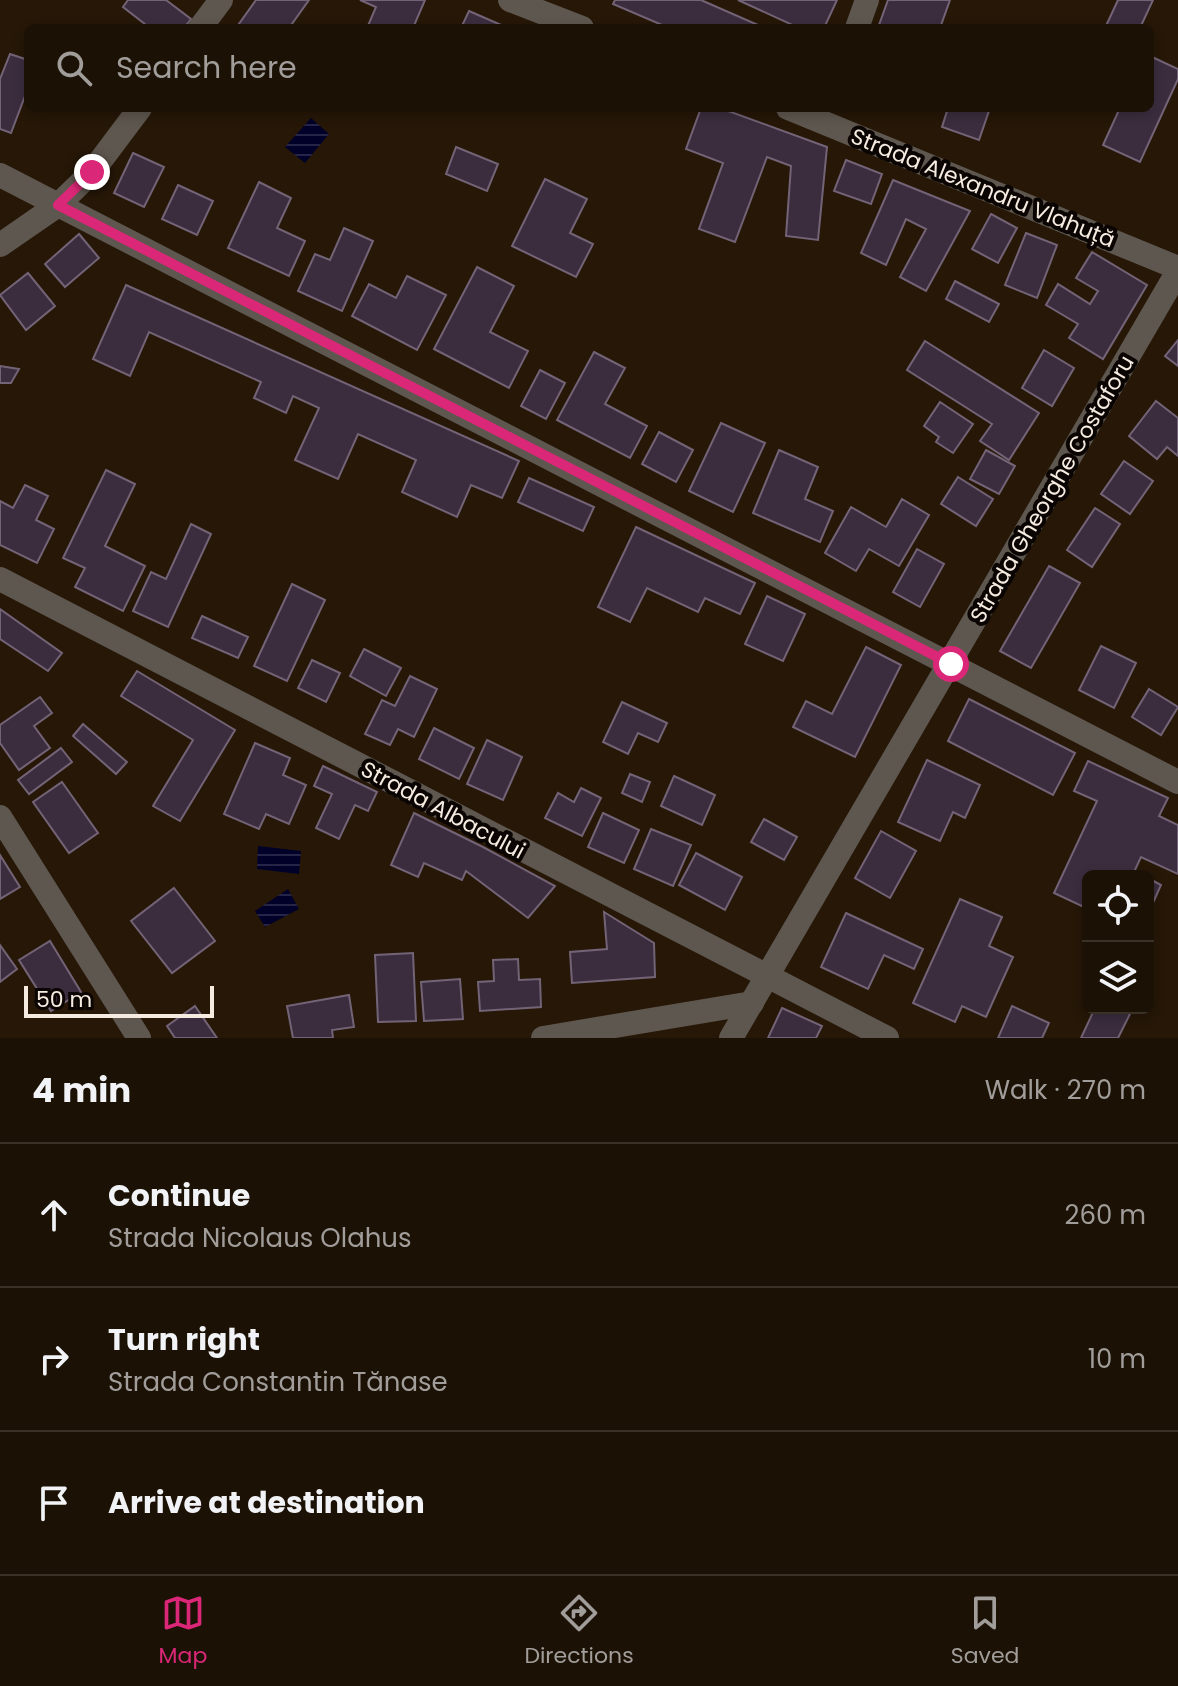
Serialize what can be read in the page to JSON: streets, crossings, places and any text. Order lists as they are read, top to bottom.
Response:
{
  "streets": {
    "street": ["Strada Alexandru Vlahuță", "Strada Gheorghe Costaforu", "Strada Albacului"]
  },
  "crossings": [
    ["Strada Alexandru Vlahuță", "Strada Gheorghe Costaforu"],
    ["Strada Gheorghe Costaforu", "Strada Albacului"]
  ],
  "scale_bar": "50 m",
  "page": {
    "search": "Search here",
    "scale": "50 m",
    "heading": ["4 min", "Walk · 270 m"],
    "list": [
      ["Continue", "Strada Nicolaus Olahus", "260 m"],
      ["Turn right", "Strada Constantin Tănase", "10 m"],
      "Arrive at destination"
    ],
    "nav": ["Map", "Directions", "Saved"]
  }
}
